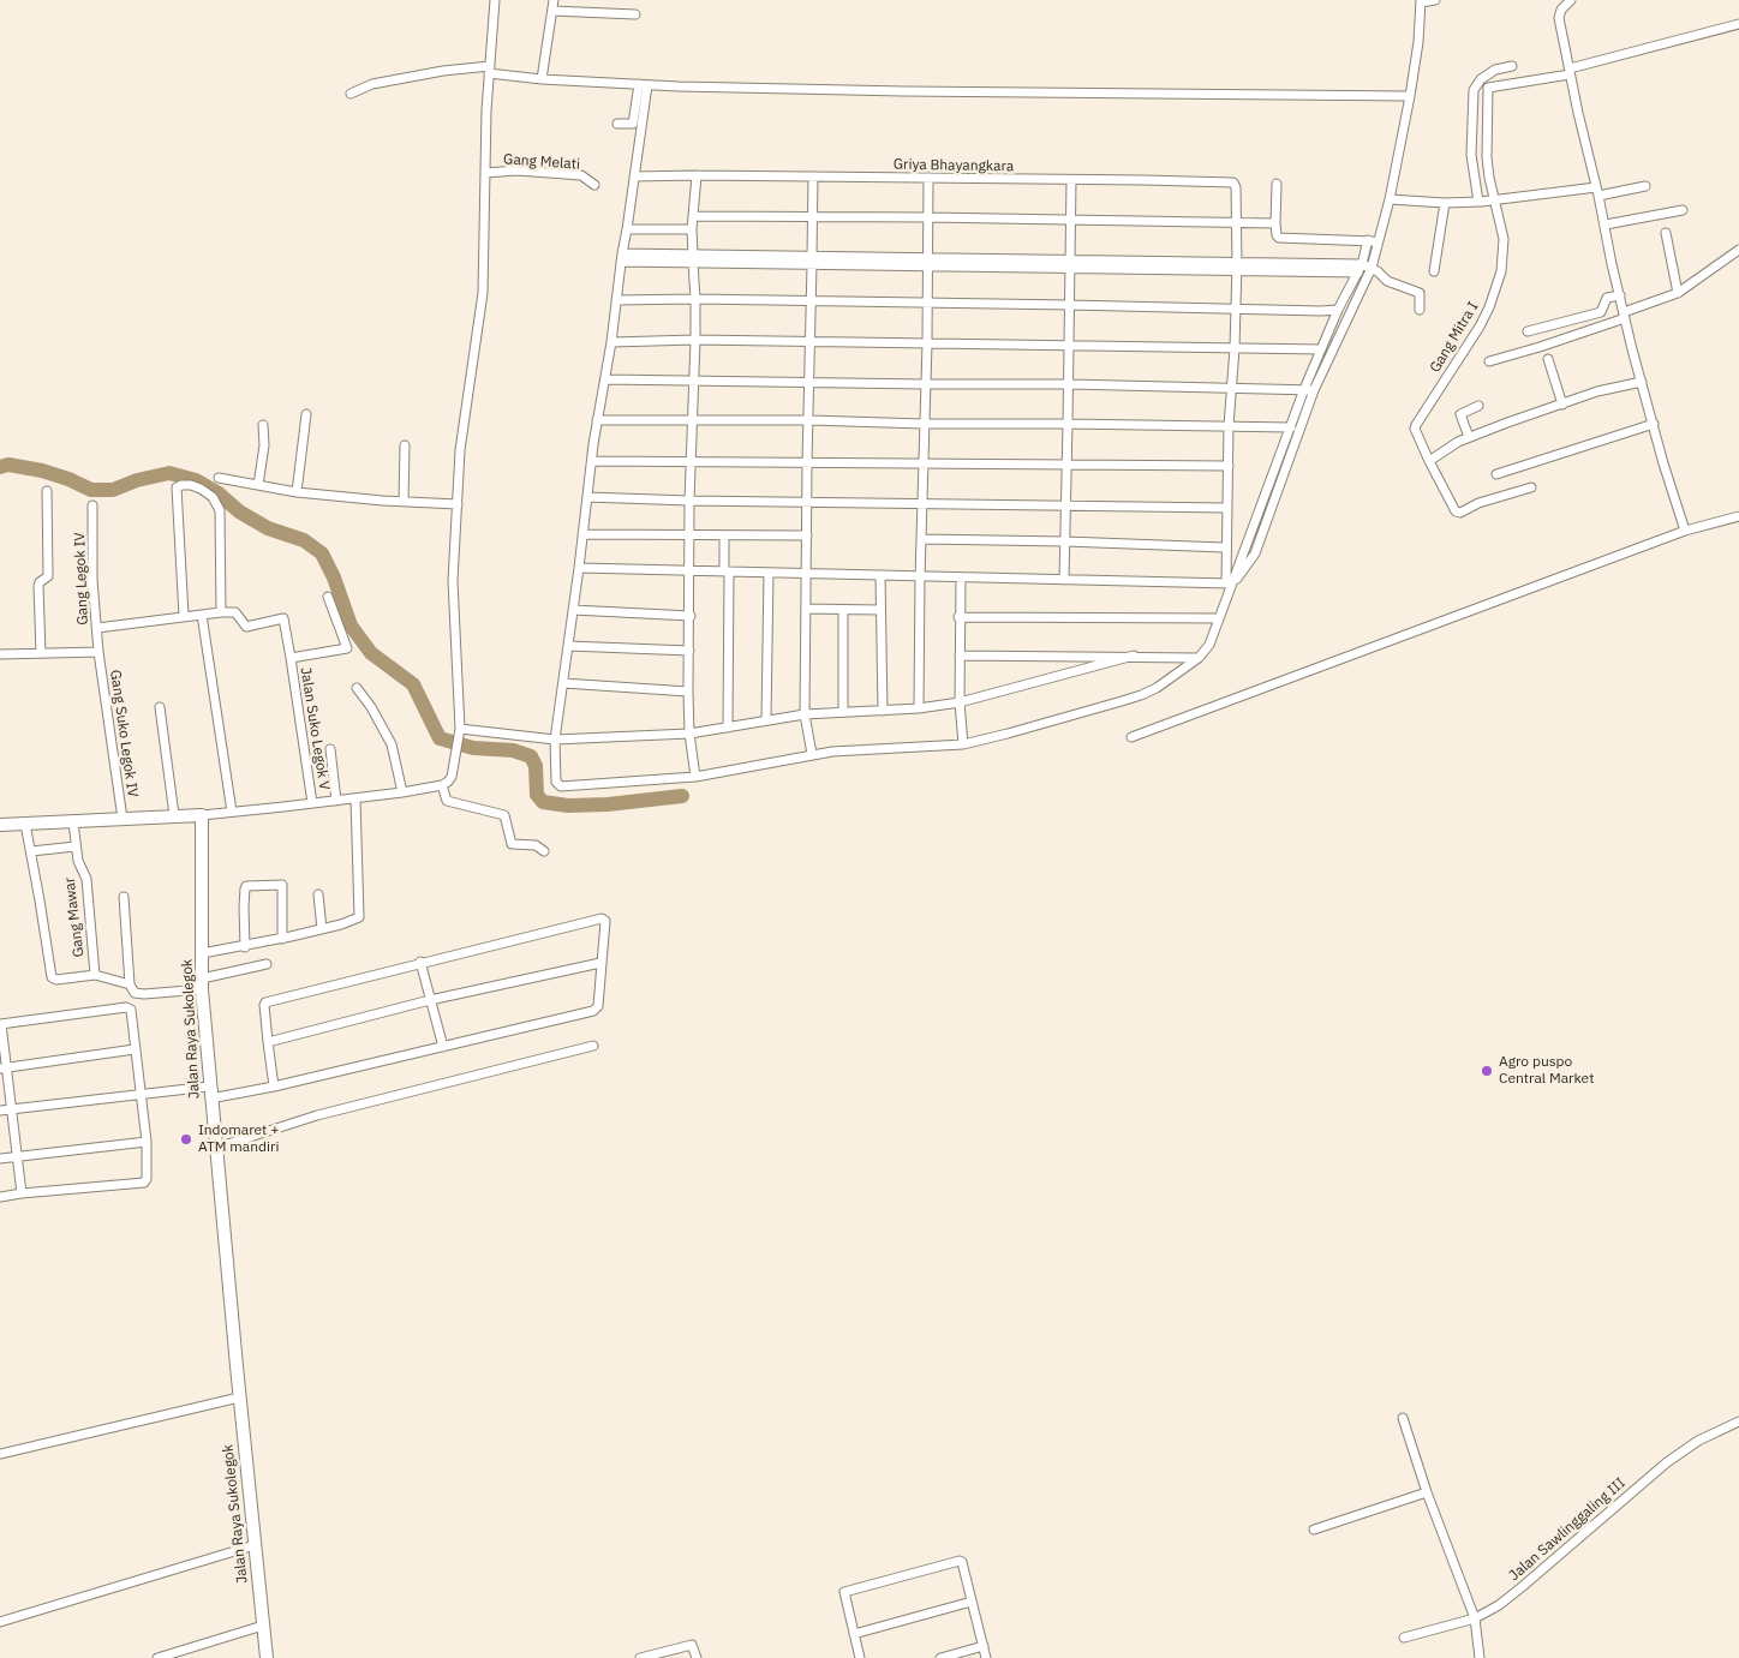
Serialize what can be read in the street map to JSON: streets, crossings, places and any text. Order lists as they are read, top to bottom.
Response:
{
  "streets": {
    "street": [
      "Gang Melati",
      "Griya Bhayangkara",
      "Gang Mitra I",
      "Gang Legok IV",
      "Jalan Suko Legok V",
      "Gang Suko Legok IV",
      "Gang Mawar",
      "Jalan Raya Sukolegok",
      "Jalan Sawlinggaling III"
    ]
  },
  "crossings": [
    ["Gang Legok IV", "Gang Suko Legok IV"]
  ],
  "places": ["Agro puspo Central Market", "Indomaret + ATM mandiri"]
}
